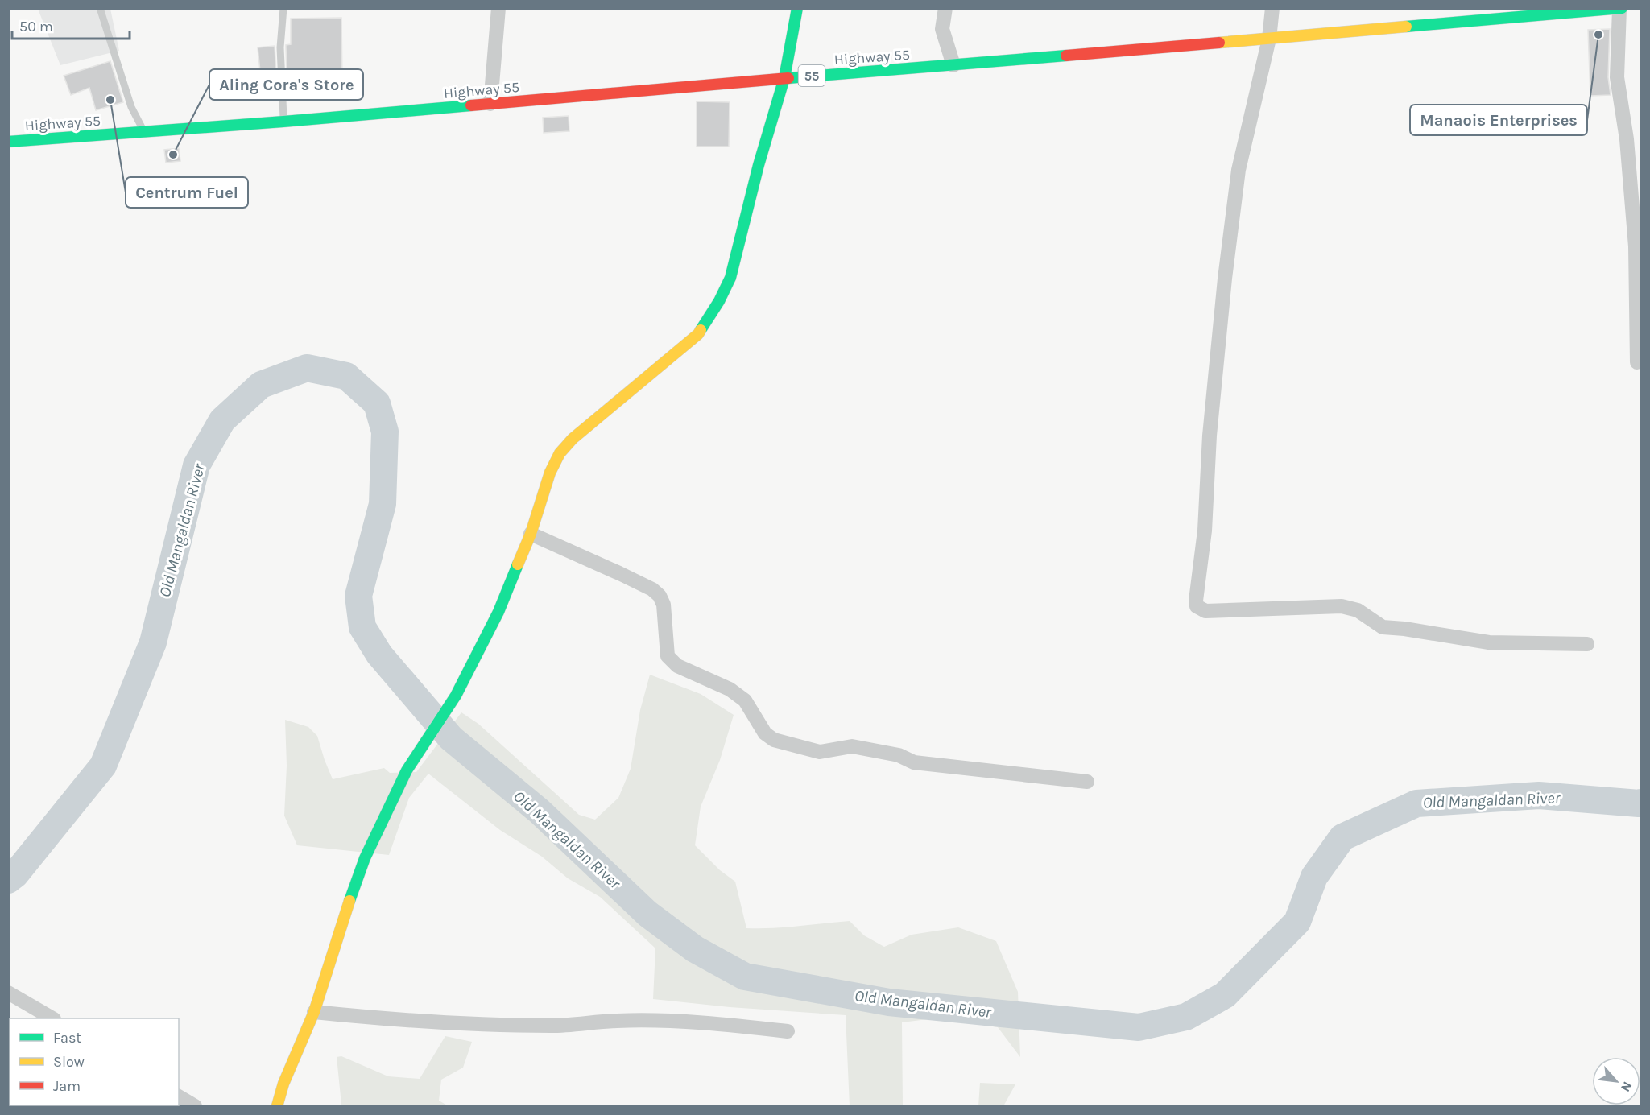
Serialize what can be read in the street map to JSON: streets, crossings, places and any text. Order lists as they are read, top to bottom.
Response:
{
  "streets": {
    "main road": ["Highway 55", "55"]
  },
  "water": ["Old Mangaldan River"],
  "places": ["Manaois Enterprises", "Centrum Fuel", "Aling Cora's Store"],
  "legend": ["Fast", "Slow", "Jam"],
  "scale_bar": "50 m",
  "north": "bottom right"
}
